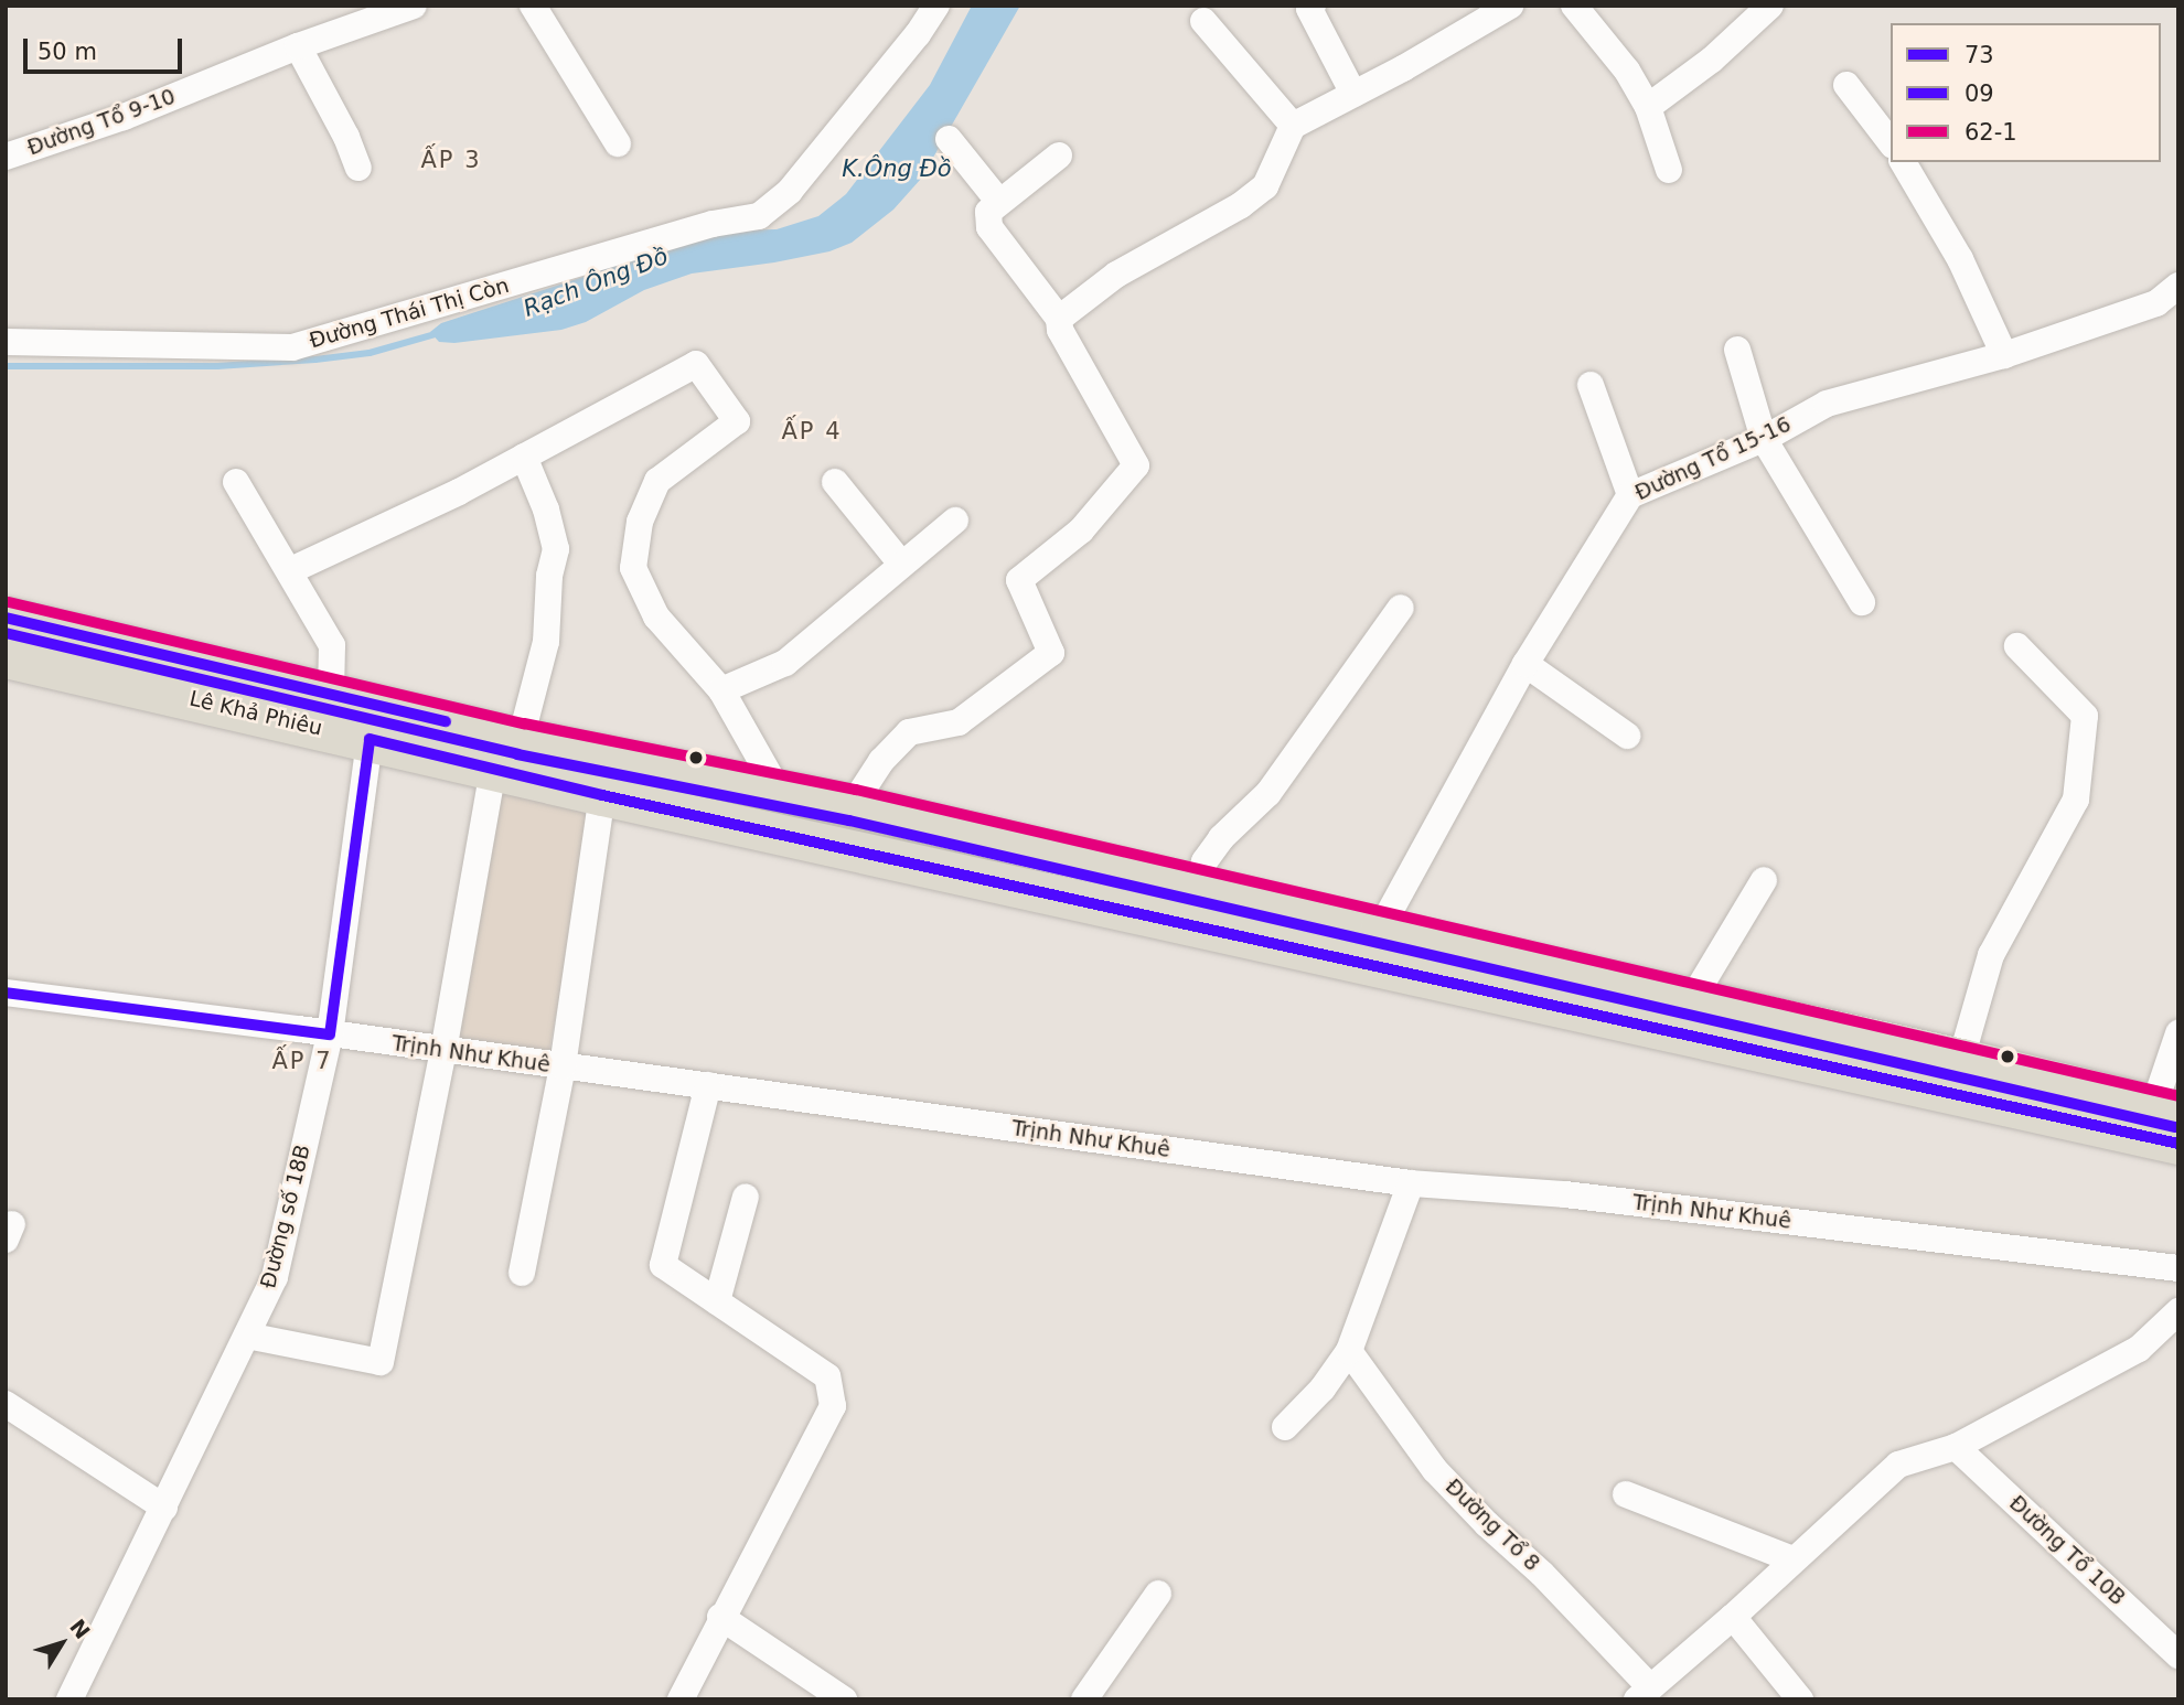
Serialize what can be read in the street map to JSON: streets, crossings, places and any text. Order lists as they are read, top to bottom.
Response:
{
  "streets": {
    "highway": ["Lê Khả Phiêu"],
    "street": [
      "Đường Tổ 9-10",
      "Đường Thái Thị Còn",
      "Đường Tổ 15-16",
      "Trịnh Như Khuê",
      "Đường số 18B",
      "Đường Tổ 8",
      "Đường Tổ 10B"
    ]
  },
  "crossings": [
    ["Đường Tổ 15-16", "Lê Khả Phiêu"],
    ["Lê Khả Phiêu", "Đường số 18B"],
    ["Trịnh Như Khuê", "Đường số 18B"]
  ],
  "districts": ["ẤP 3", "ẤP 4", "ẤP 7"],
  "water": ["K.Ông Đồ", "Rạch Ông Đồ"],
  "lines": ["transit line 62-1", "transit line 73", "transit line 09"],
  "legend": ["73", "09", "62-1"],
  "scale_bar": "50 m",
  "north": "top right"
}
